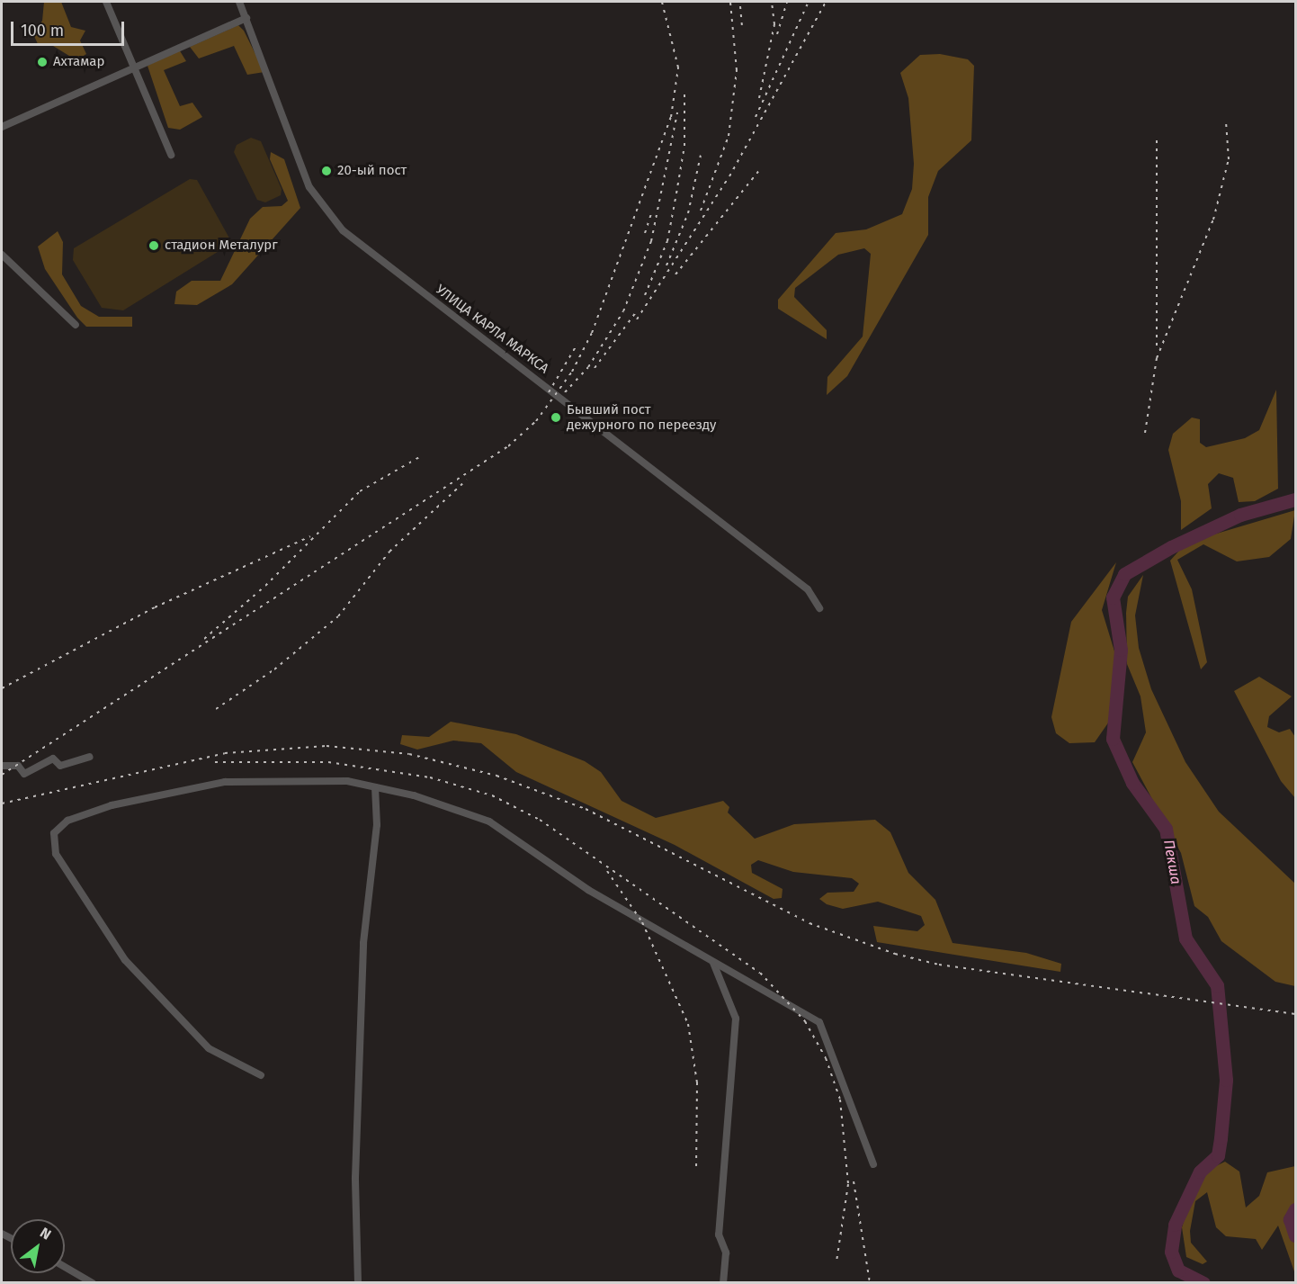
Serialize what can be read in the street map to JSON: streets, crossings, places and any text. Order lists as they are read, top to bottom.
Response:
{
  "streets": {
    "street": ["УЛИЦА КАРЛА МАРКСА"]
  },
  "water": ["Пекша"],
  "places": [
    "Ахтамар",
    "20-ый пост",
    "стадион Металург",
    "Бывший пост дежурного по переезду"
  ],
  "scale_bar": "100 m",
  "north": "top right"
}
